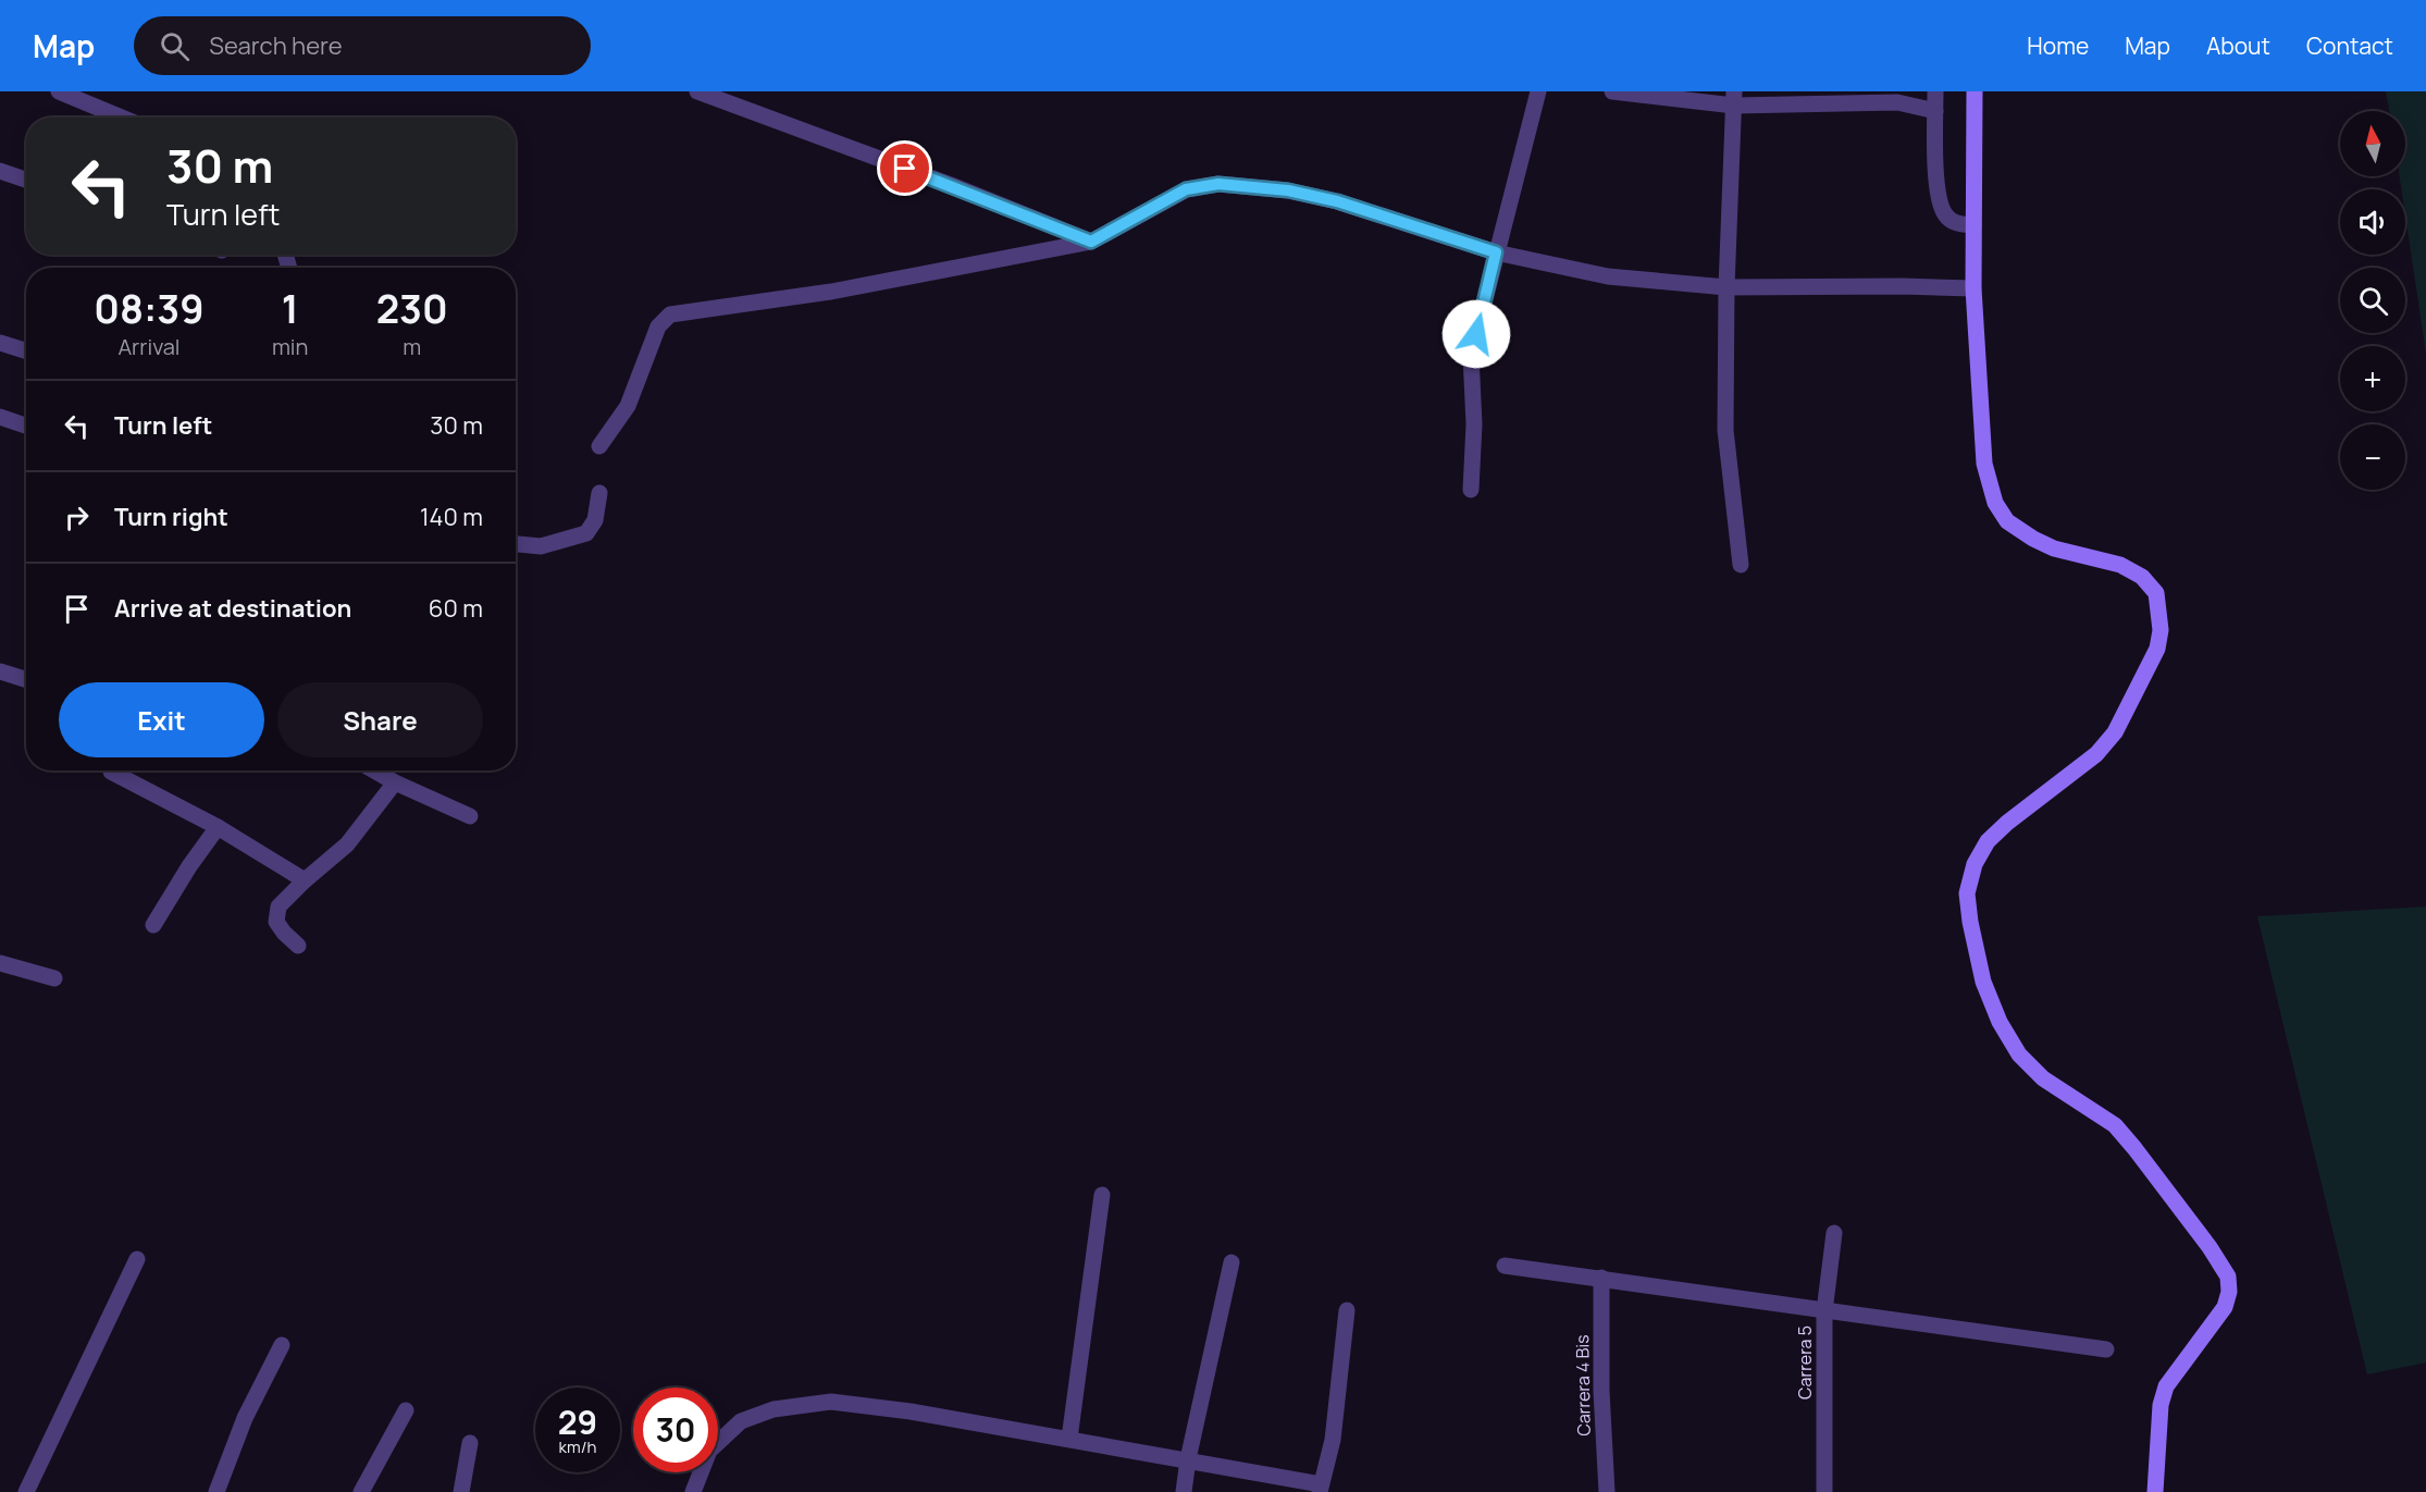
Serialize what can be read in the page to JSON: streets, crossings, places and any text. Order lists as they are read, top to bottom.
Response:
{
  "streets": {
    "street": ["Carrera 5", "Carrera 4 Bis"]
  },
  "north": "top",
  "page": {
    "header": "Map",
    "search": "Search here",
    "nav": [
      "Home",
      "Map",
      "About",
      "Contact"
    ],
    "map_buttons": ["+", "−"],
    "turn": ["30 m", "Turn left"],
    "eta": [
      "08:39",
      "Arrival",
      "1",
      "min",
      "230",
      "m"
    ],
    "list": [
      {
        "name": "Turn left",
        "value": "30 m"
      },
      {
        "name": "Turn right",
        "value": "140 m"
      },
      {
        "name": "Arrive at destination",
        "value": "60 m"
      }
    ],
    "buttons": ["Exit", "Share"],
    "speed": "29 km/h",
    "limit": "30"
  }
}
